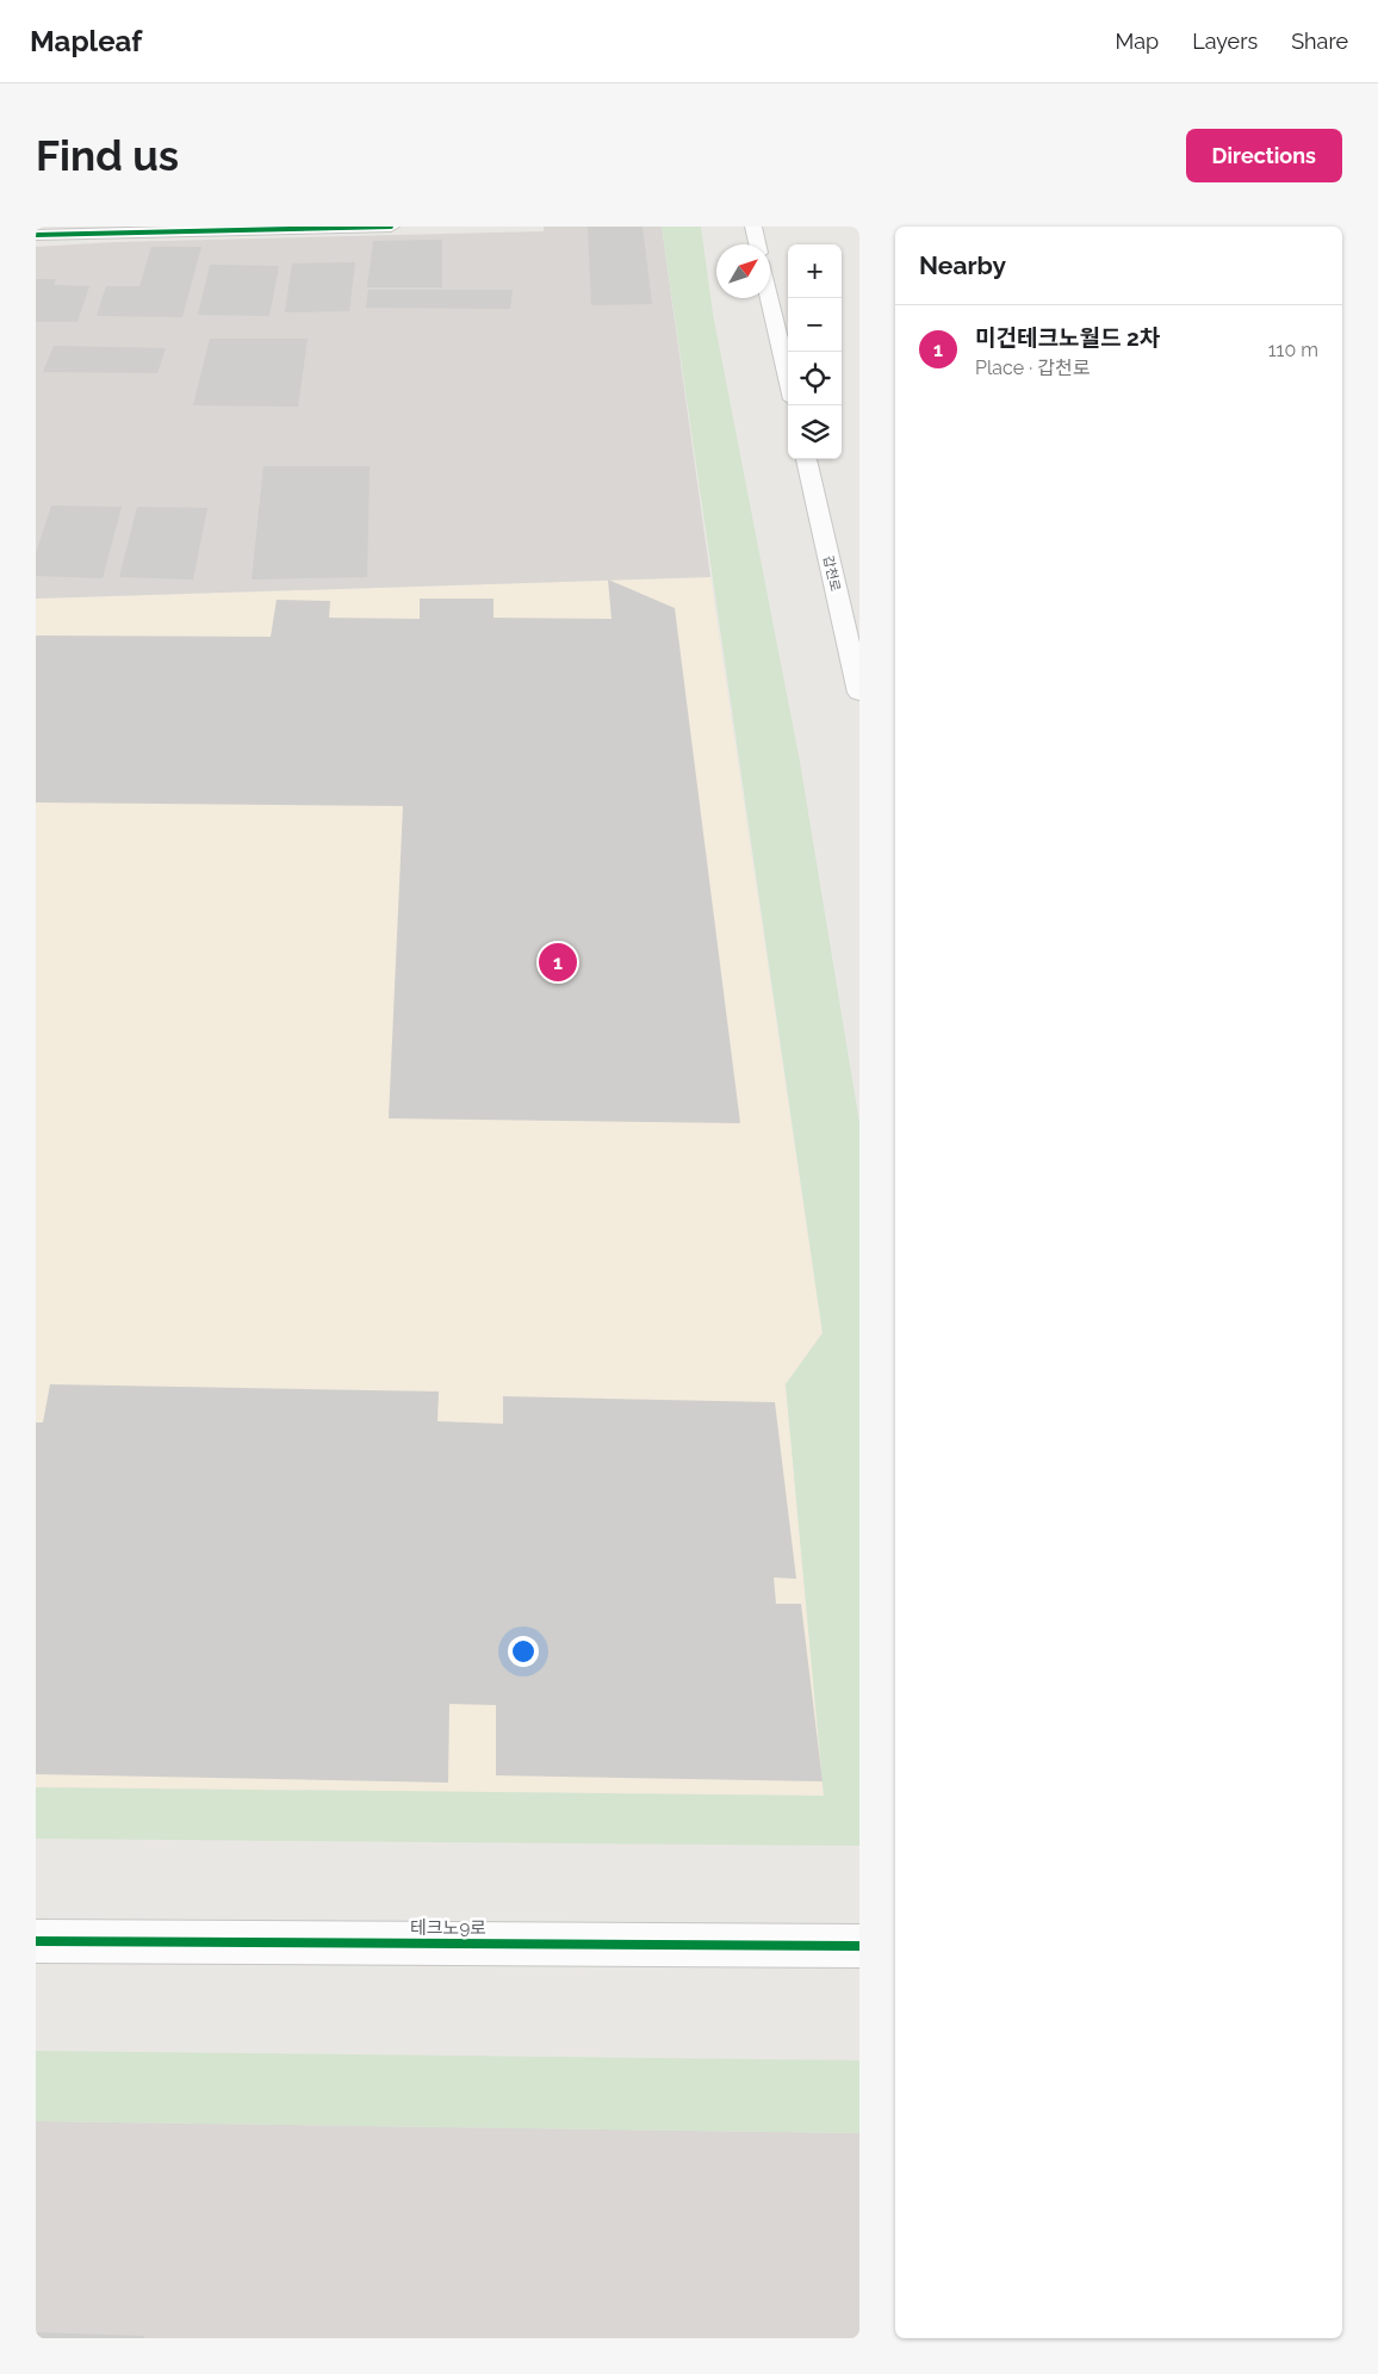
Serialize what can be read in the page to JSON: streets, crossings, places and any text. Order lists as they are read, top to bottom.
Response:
{
  "streets": {
    "main road": ["갑천로", "테크노9로"]
  },
  "north": "top right",
  "page": {
    "header": "Mapleaf",
    "nav": ["Map", "Layers", "Share"],
    "buttons": "Directions",
    "title": "Find us",
    "heading": "Nearby",
    "map_buttons": ["+", "−"],
    "list": [
      {
        "mark": "1",
        "name": "미건테크노월드 2차",
        "note": "Place · 갑천로",
        "value": "110 m"
      }
    ],
    "pins": "1"
  }
}
